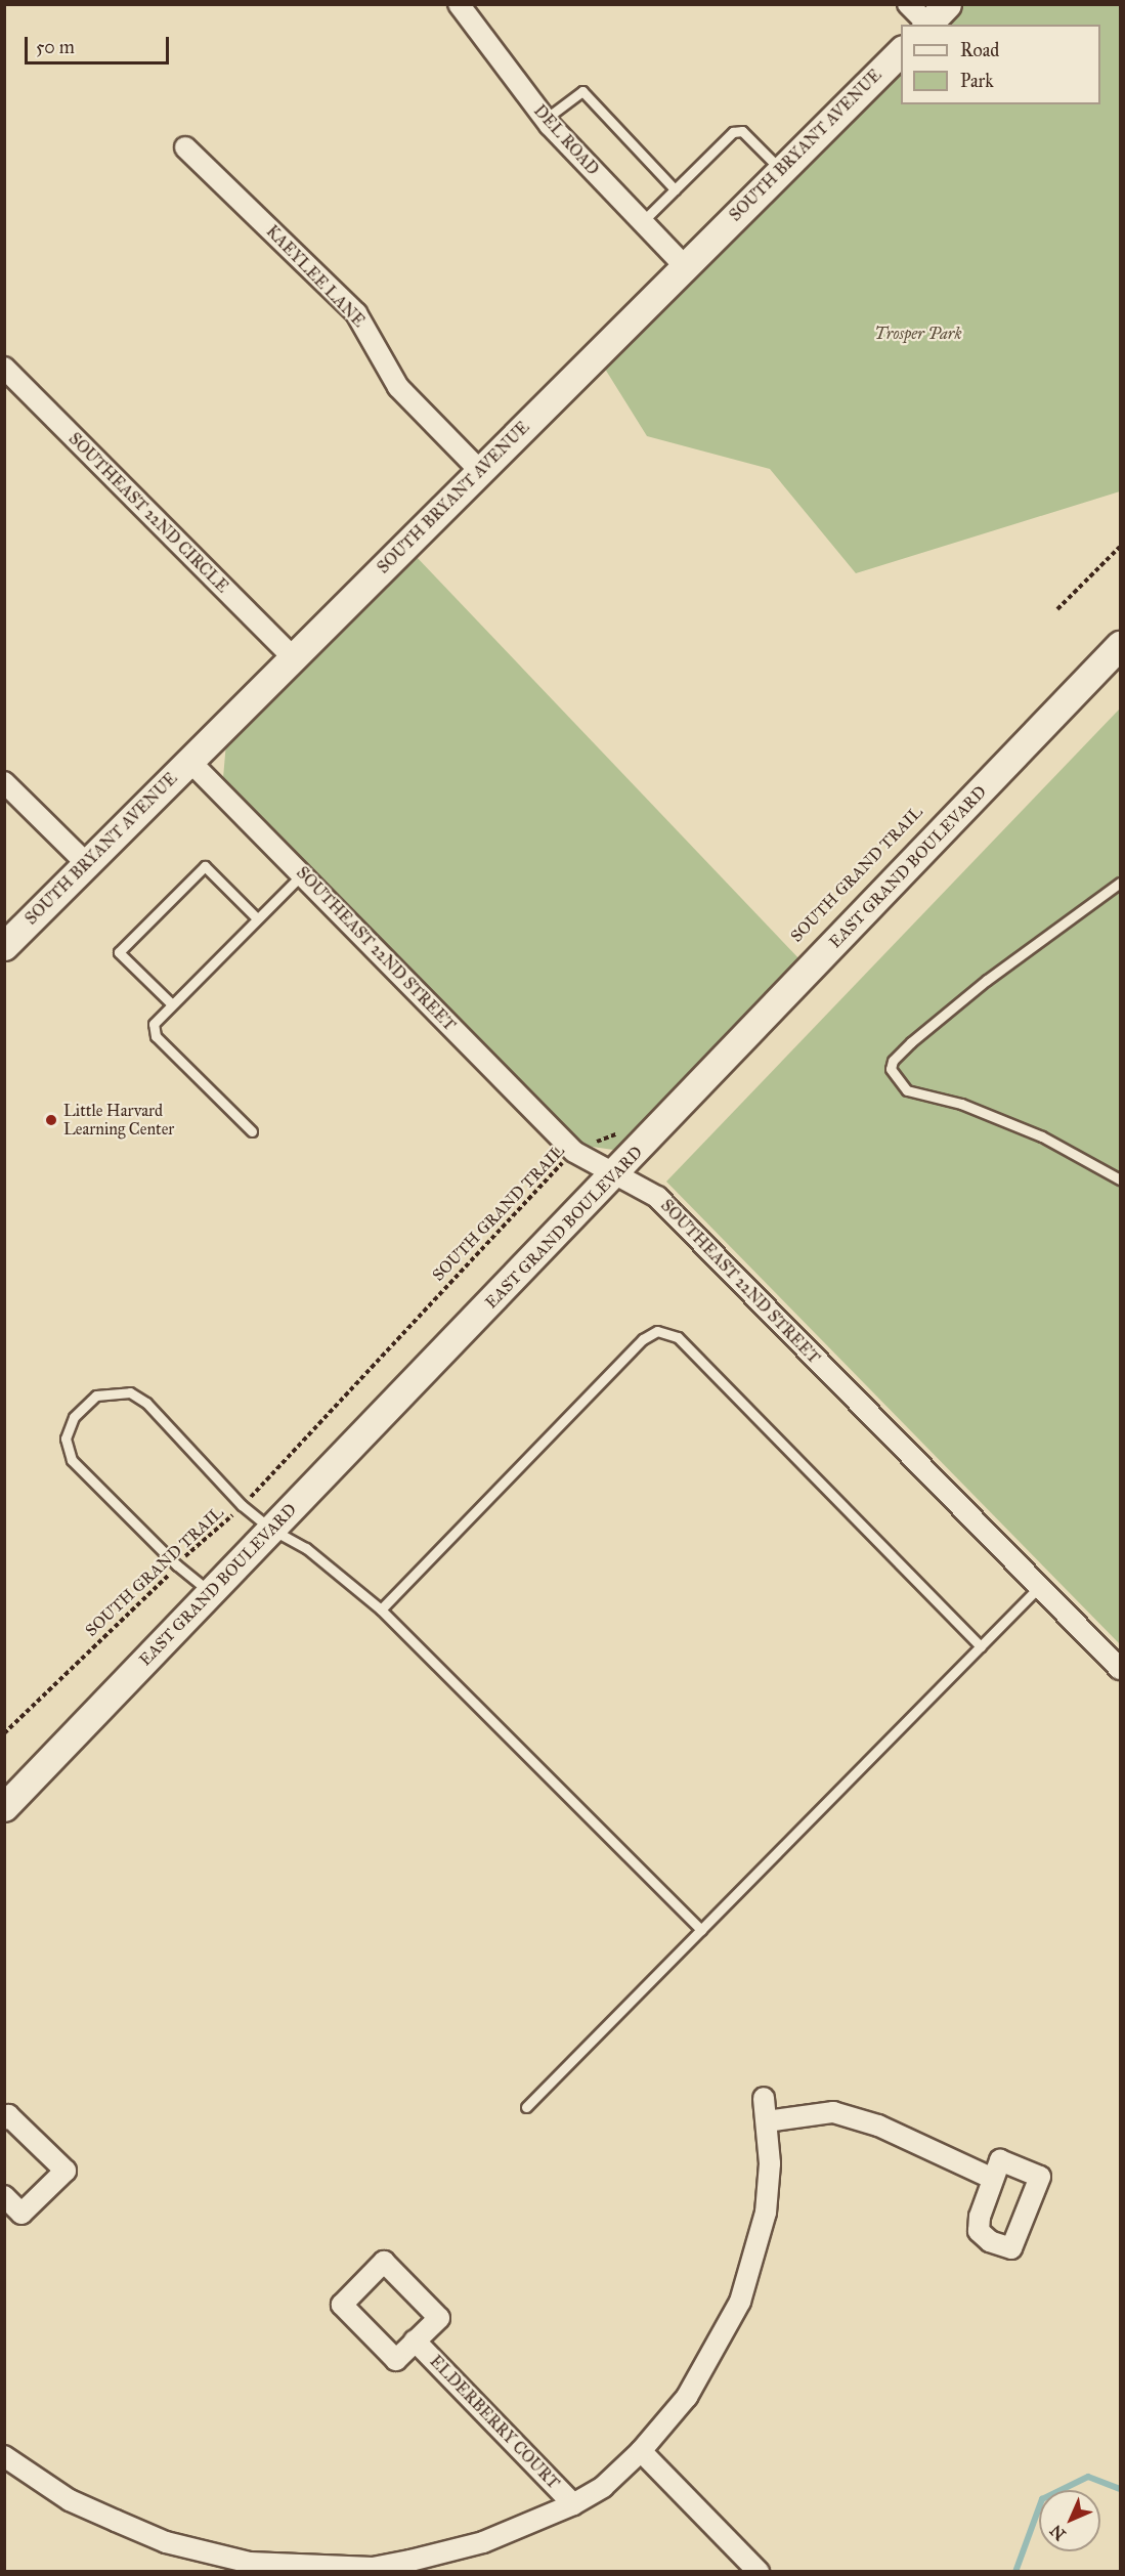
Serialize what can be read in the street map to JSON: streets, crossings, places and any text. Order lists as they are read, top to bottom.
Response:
{
  "streets": {
    "street": [
      "DEL ROAD",
      "SOUTH BRYANT AVENUE",
      "KAEYLEE LANE",
      "SOUTHEAST 22ND CIRCLE",
      "EAST GRAND BOULEVARD",
      "SOUTHEAST 22ND STREET",
      "ELDERBERRY COURT"
    ],
    "path": ["SOUTH GRAND TRAIL"]
  },
  "crossings": [
    ["DEL ROAD", "SOUTH BRYANT AVENUE"],
    ["SOUTH BRYANT AVENUE", "KAEYLEE LANE"],
    ["SOUTH BRYANT AVENUE", "SOUTHEAST 22ND CIRCLE"],
    ["SOUTH BRYANT AVENUE", "SOUTHEAST 22ND STREET"],
    ["EAST GRAND BOULEVARD", "SOUTHEAST 22ND STREET"],
    ["SOUTH GRAND TRAIL", "SOUTHEAST 22ND STREET"]
  ],
  "parks": ["Trosper Park"],
  "places": ["Little Harvard Learning Center"],
  "legend": ["Road", "Park"],
  "scale_bar": "50 m",
  "north": "bottom left"
}
